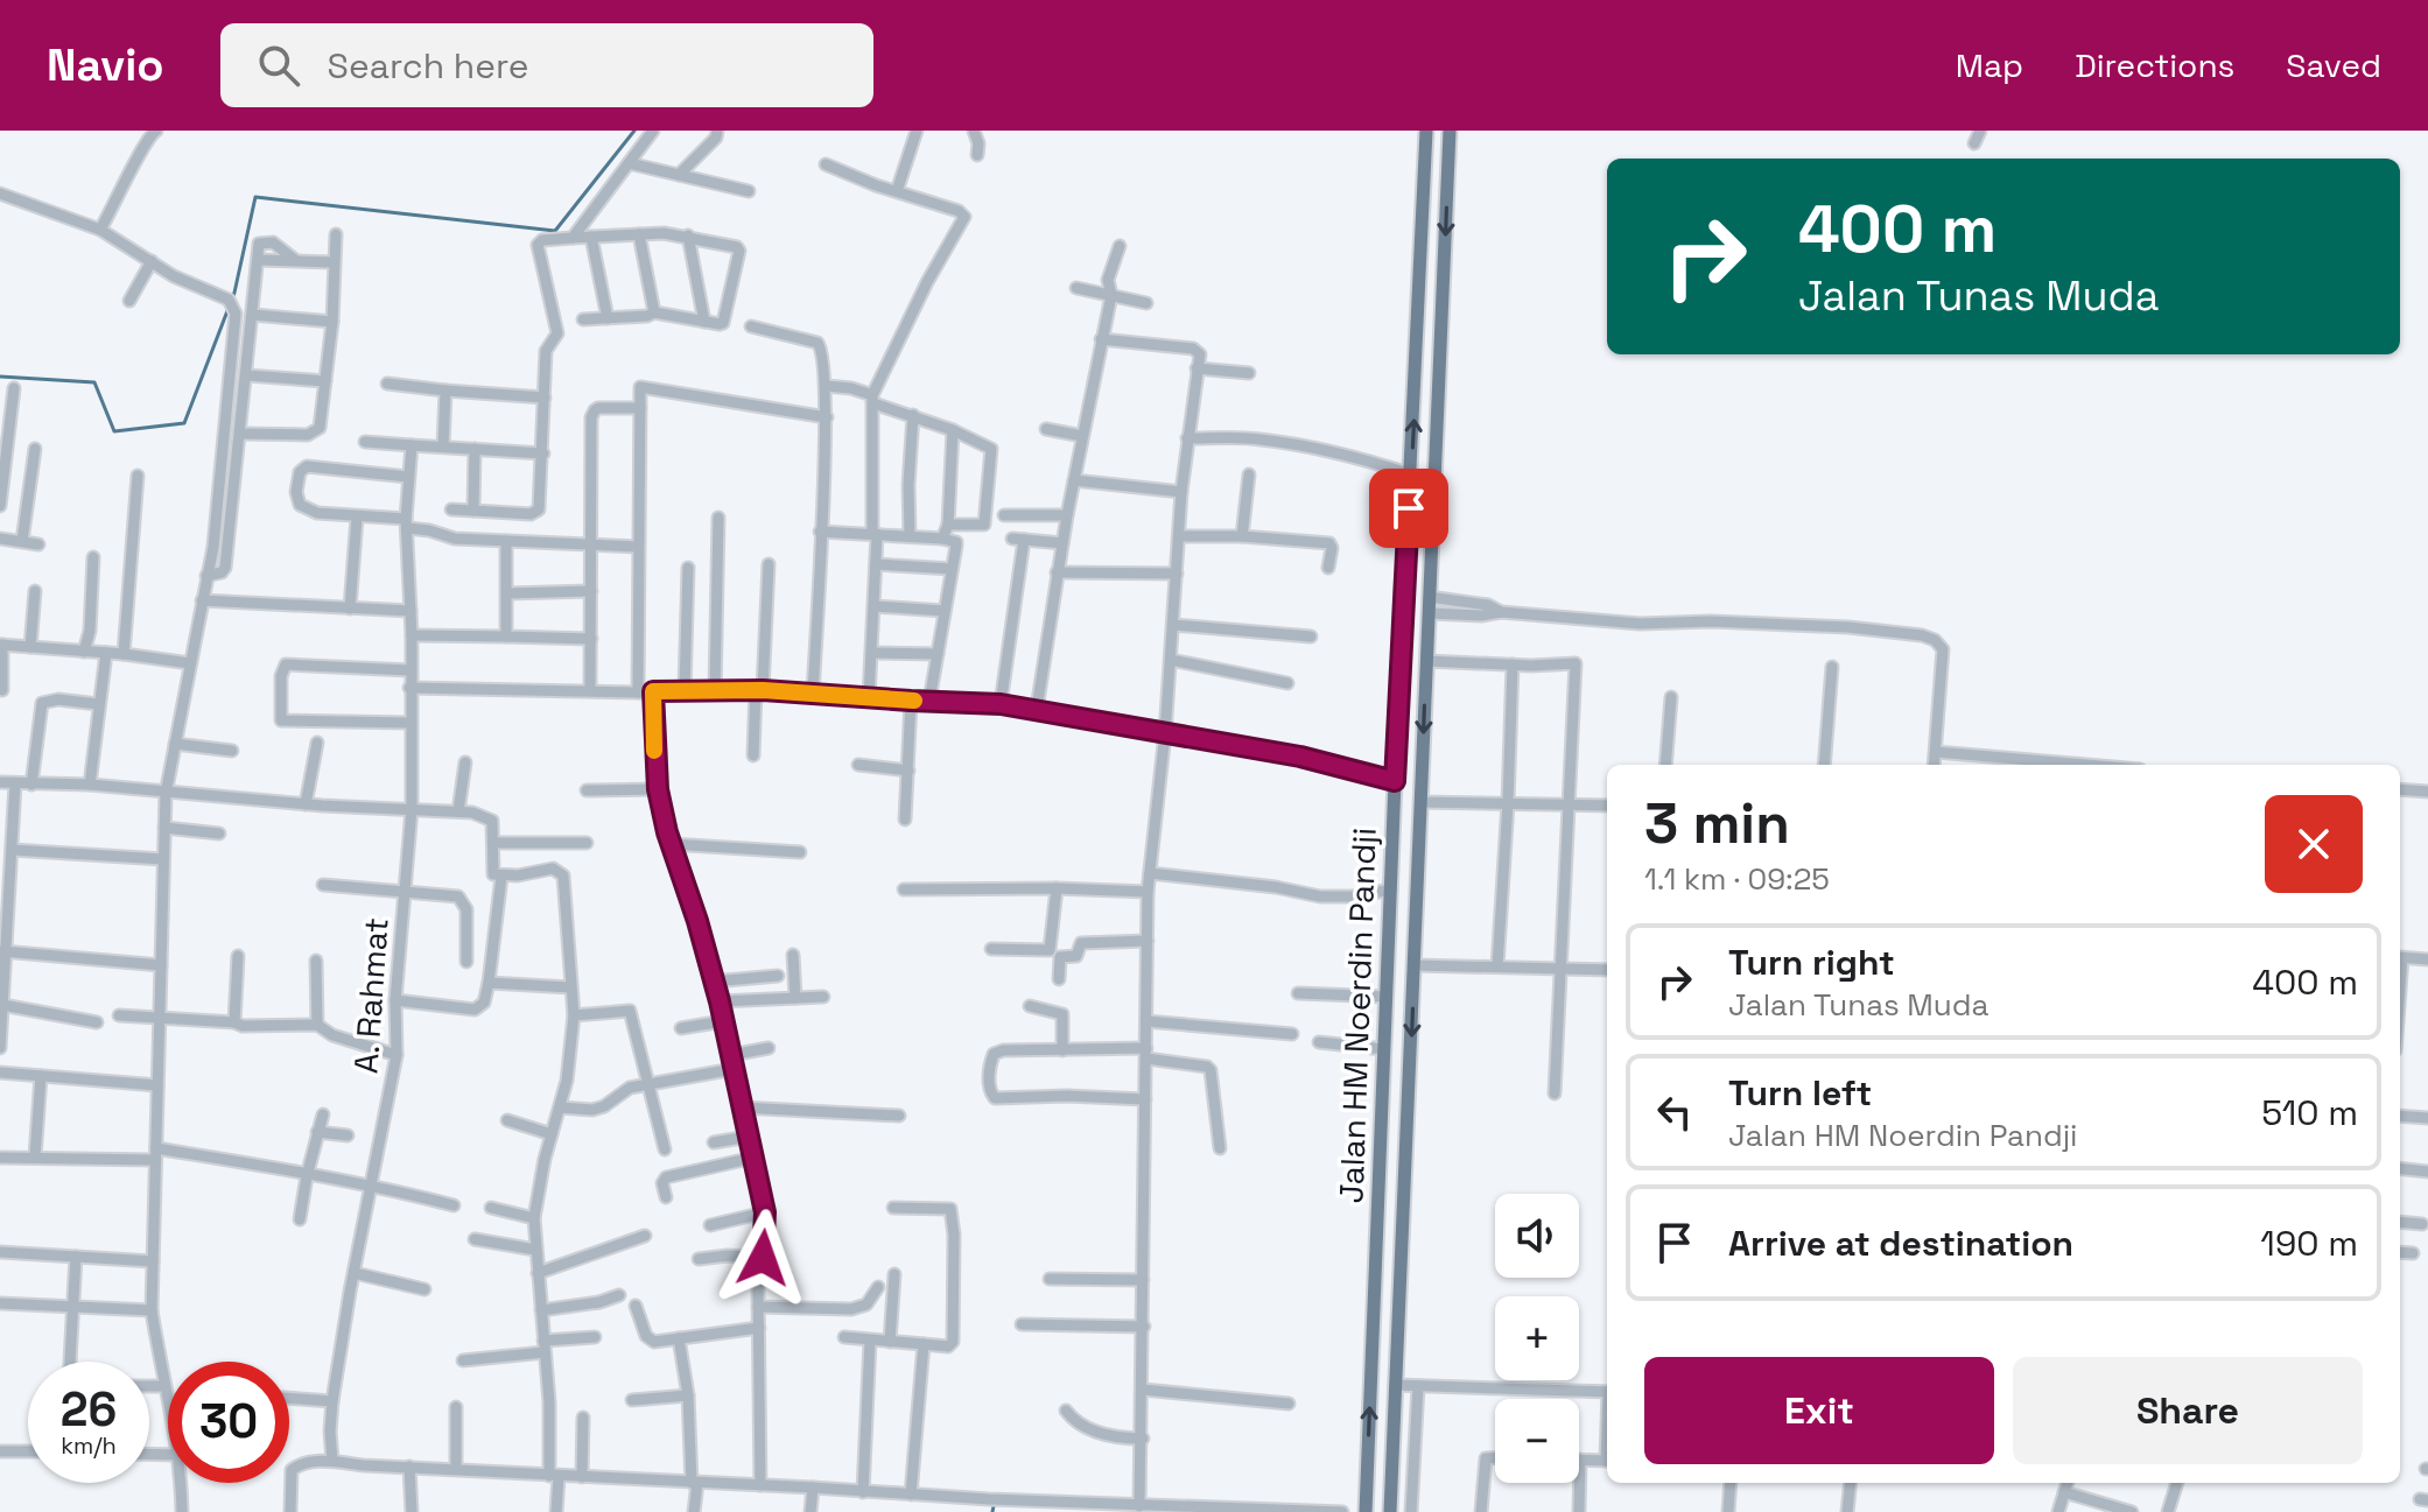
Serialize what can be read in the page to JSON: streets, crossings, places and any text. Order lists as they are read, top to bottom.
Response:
{
  "streets": {
    "main road": ["Jalan HM Noerdin Pandji"],
    "street": ["A. Rahmat"]
  },
  "page": {
    "header": "Navio",
    "search": "Search here",
    "nav": ["Map", "Directions", "Saved"],
    "turn": ["400 m", "Jalan Tunas Muda"],
    "heading": ["3 min", "1.1 km · 09:25"],
    "list": [
      {
        "name": "Turn right",
        "note": "Jalan Tunas Muda",
        "value": "400 m"
      },
      {
        "name": "Turn left",
        "note": "Jalan HM Noerdin Pandji",
        "value": "510 m"
      },
      {
        "name": "Arrive at destination",
        "value": "190 m"
      }
    ],
    "map_buttons": ["+", "−"],
    "buttons": ["Exit", "Share"],
    "speed": "26 km/h",
    "limit": "30"
  }
}
